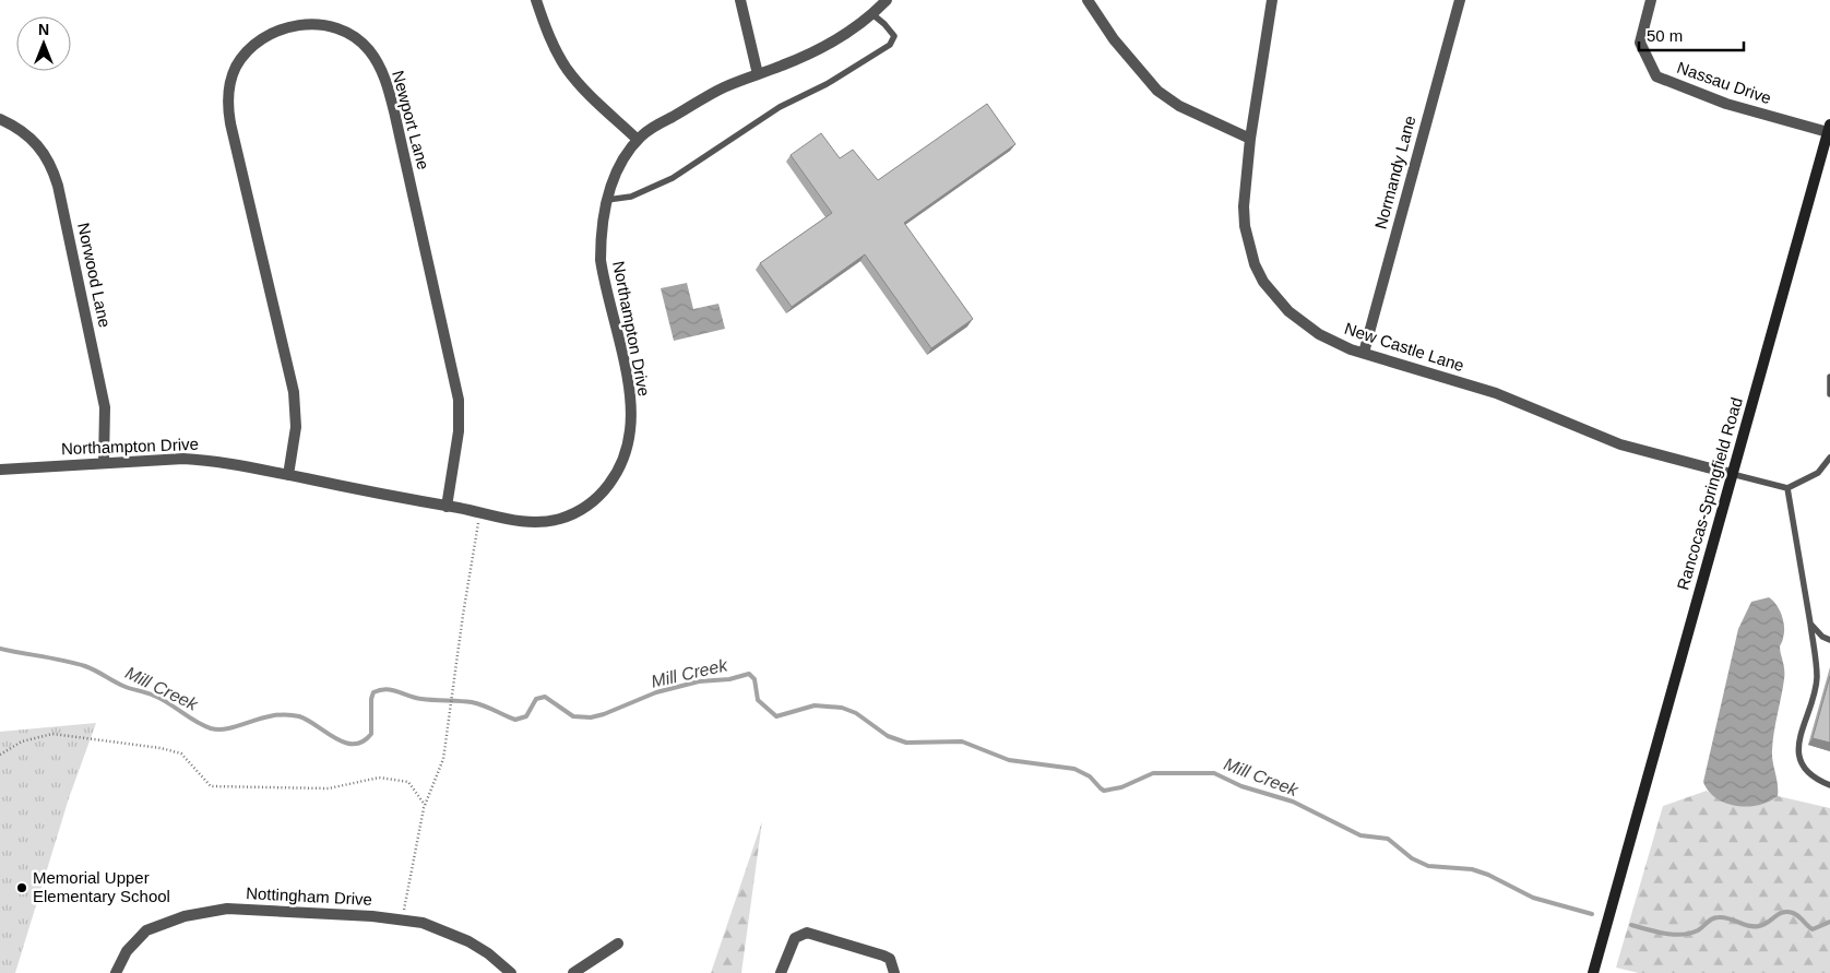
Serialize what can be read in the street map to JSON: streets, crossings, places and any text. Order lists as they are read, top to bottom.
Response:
{
  "streets": {
    "main road": ["Rancocas-Springfield Road"],
    "street": [
      "Nassau Drive",
      "Newport Lane",
      "Normandy Lane",
      "Norwood Lane",
      "Northampton Drive",
      "New Castle Lane",
      "Nottingham Drive"
    ]
  },
  "crossings": [
    ["Nassau Drive", "Rancocas-Springfield Road"],
    ["Newport Lane", "Northampton Drive"],
    ["Normandy Lane", "New Castle Lane"],
    ["Norwood Lane", "Northampton Drive"],
    ["New Castle Lane", "Rancocas-Springfield Road"]
  ],
  "water": ["Mill Creek"],
  "places": ["Memorial Upper Elementary School"],
  "scale_bar": "50 m",
  "north": "top"
}
